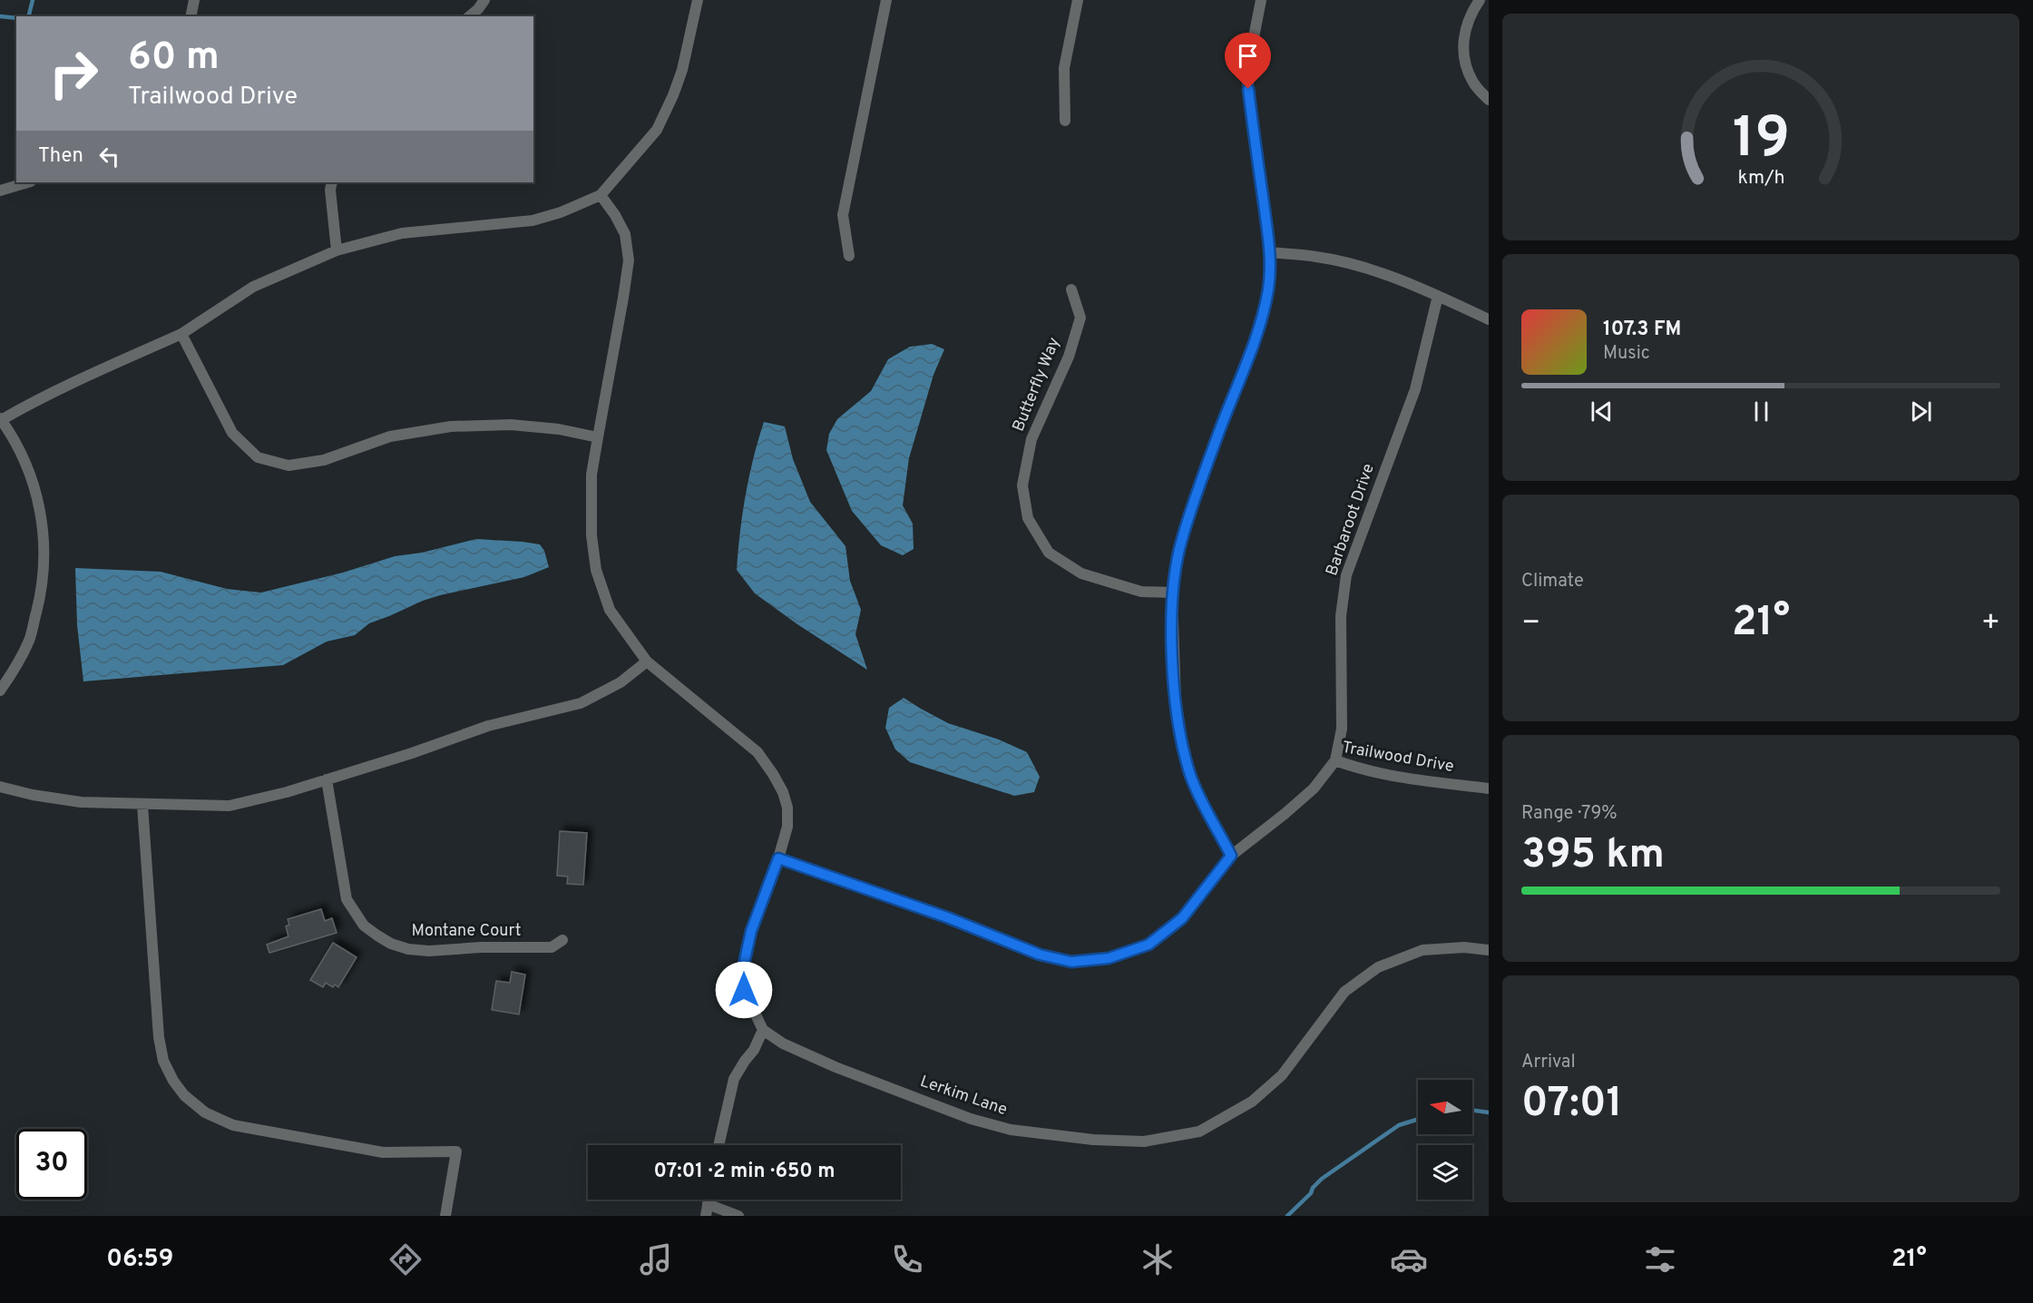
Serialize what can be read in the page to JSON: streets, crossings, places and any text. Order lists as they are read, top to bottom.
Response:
{
  "streets": {
    "street": [
      "Butterfly Way",
      "Barbaroot Drive",
      "Trailwood Drive",
      "Montane Court",
      "Lerkim Lane"
    ]
  },
  "crossings": [
    ["Barbaroot Drive", "Trailwood Drive"]
  ],
  "north": "left",
  "page": {
    "turn": ["60 m", "Trailwood Drive"],
    "then": "Then",
    "song": ["107.3 FM", "Music"],
    "tile": [
      "Climate",
      ["Range · 79%", "395 km"],
      ["Arrival", "07:01"]
    ],
    "heat": ["−", "21°", "+"],
    "limit": "30",
    "trip": "07:01 · 2 min · 650 m",
    "tabs": ["06:59", "21°"],
    "gauge": ["19", "km/h"]
  }
}
